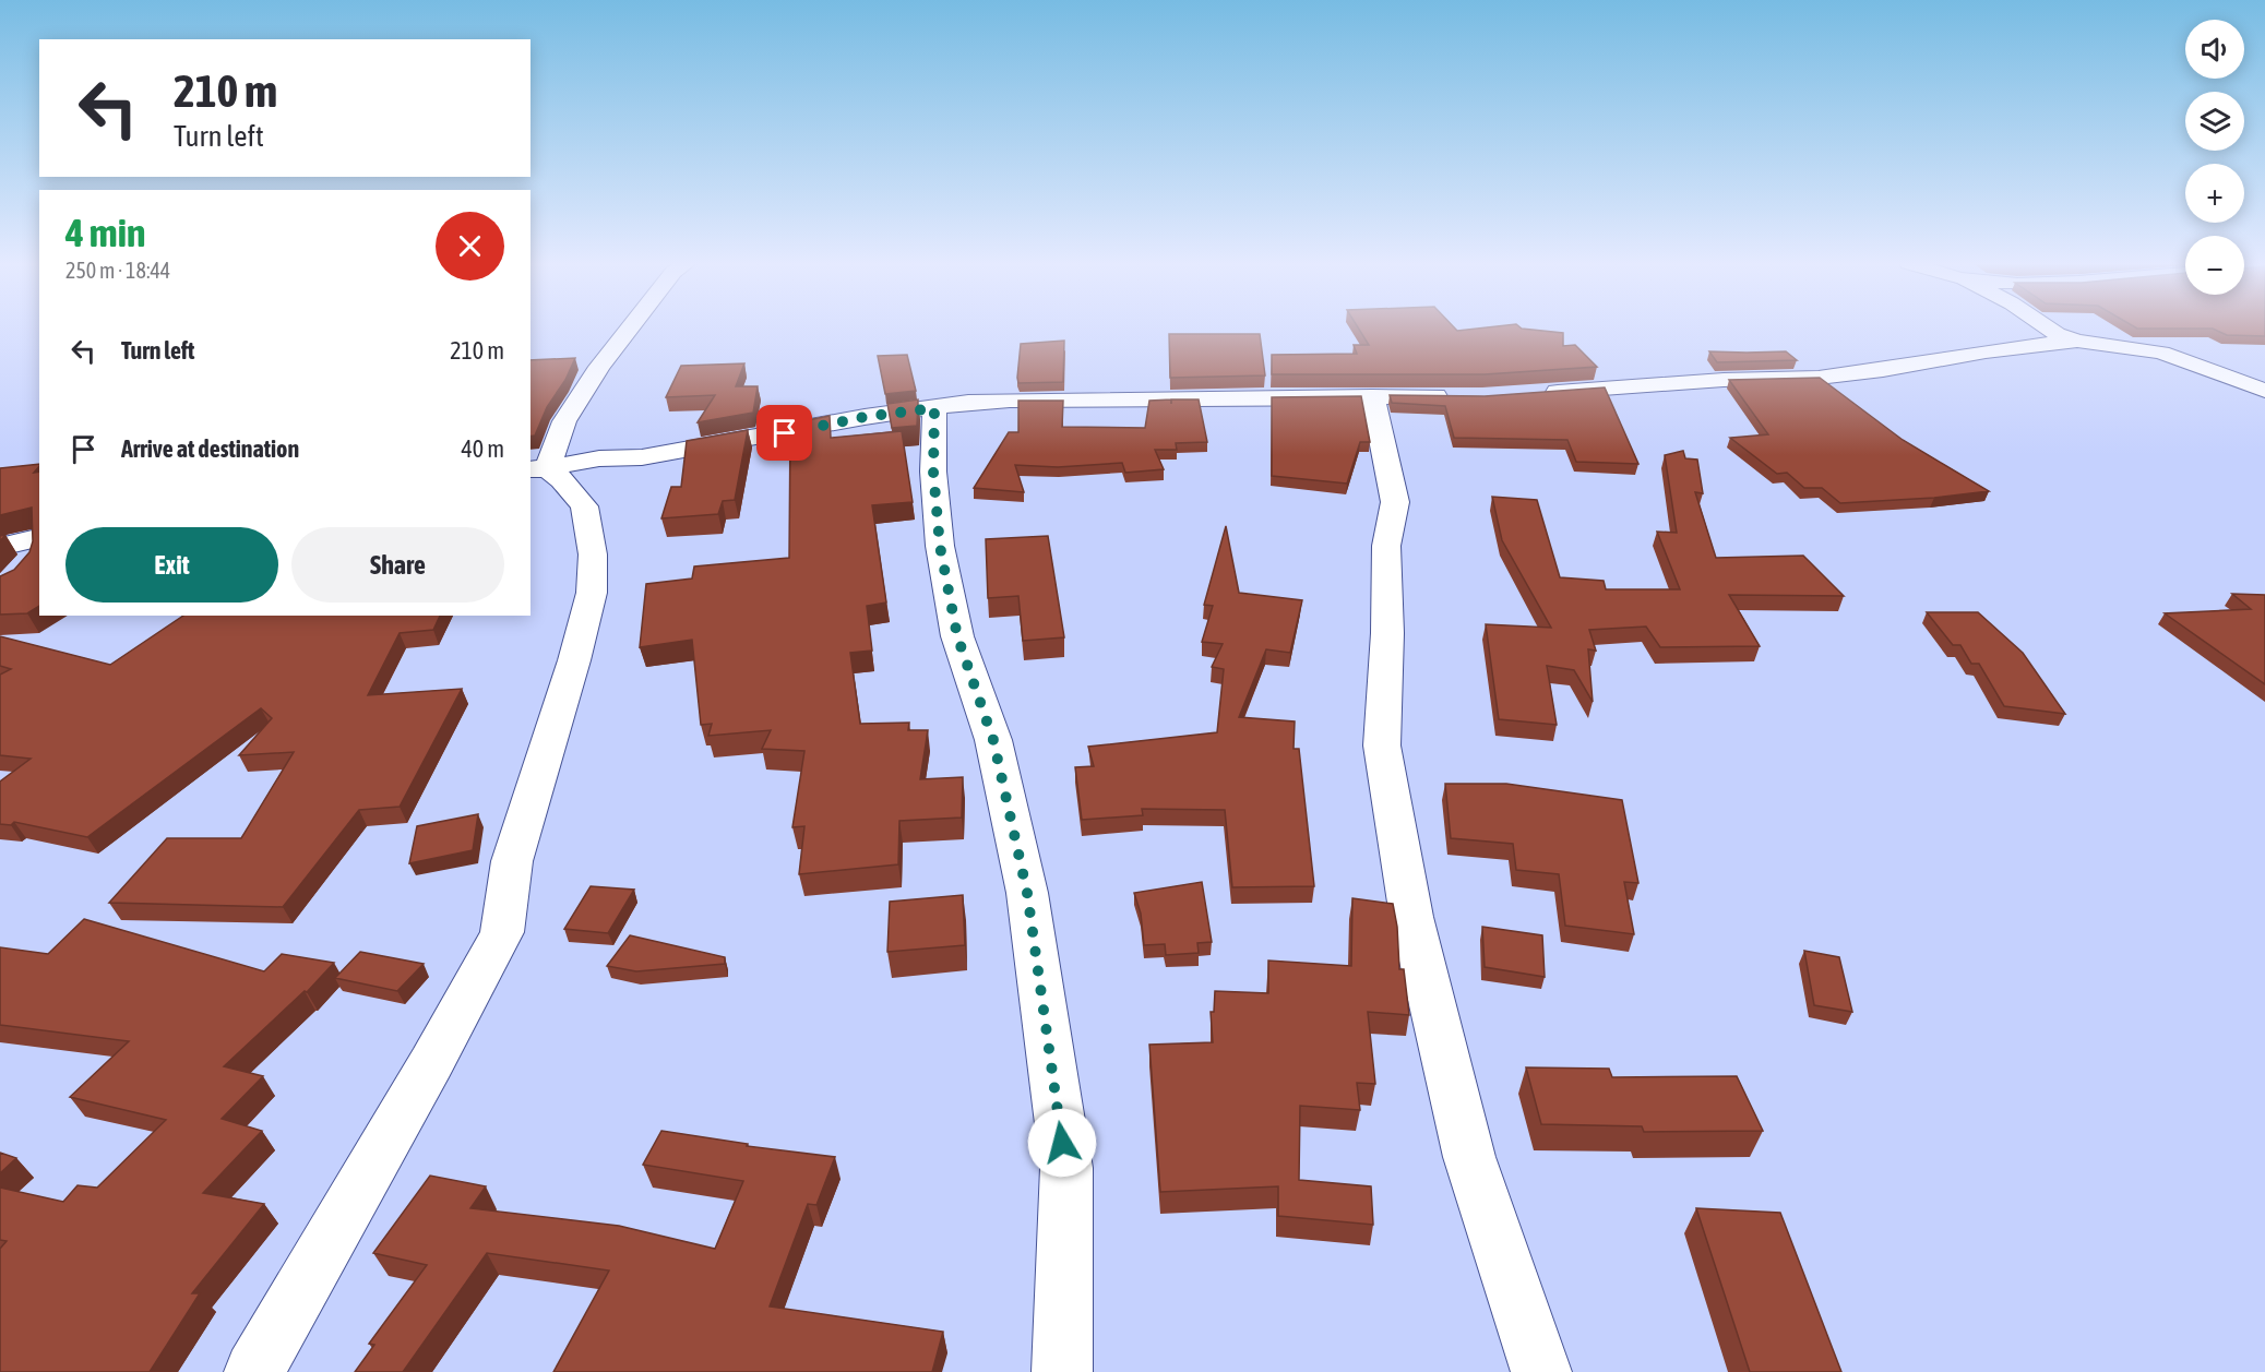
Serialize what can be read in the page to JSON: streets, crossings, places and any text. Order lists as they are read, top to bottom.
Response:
{
  "page": {
    "map_buttons": ["+", "−"],
    "turn": ["210 m", "Turn left"],
    "heading": ["4 min", "250 m · 18:44"],
    "list": [
      {
        "name": "Turn left",
        "value": "210 m"
      },
      {
        "name": "Arrive at destination",
        "value": "40 m"
      }
    ],
    "buttons": ["Exit", "Share"]
  }
}
